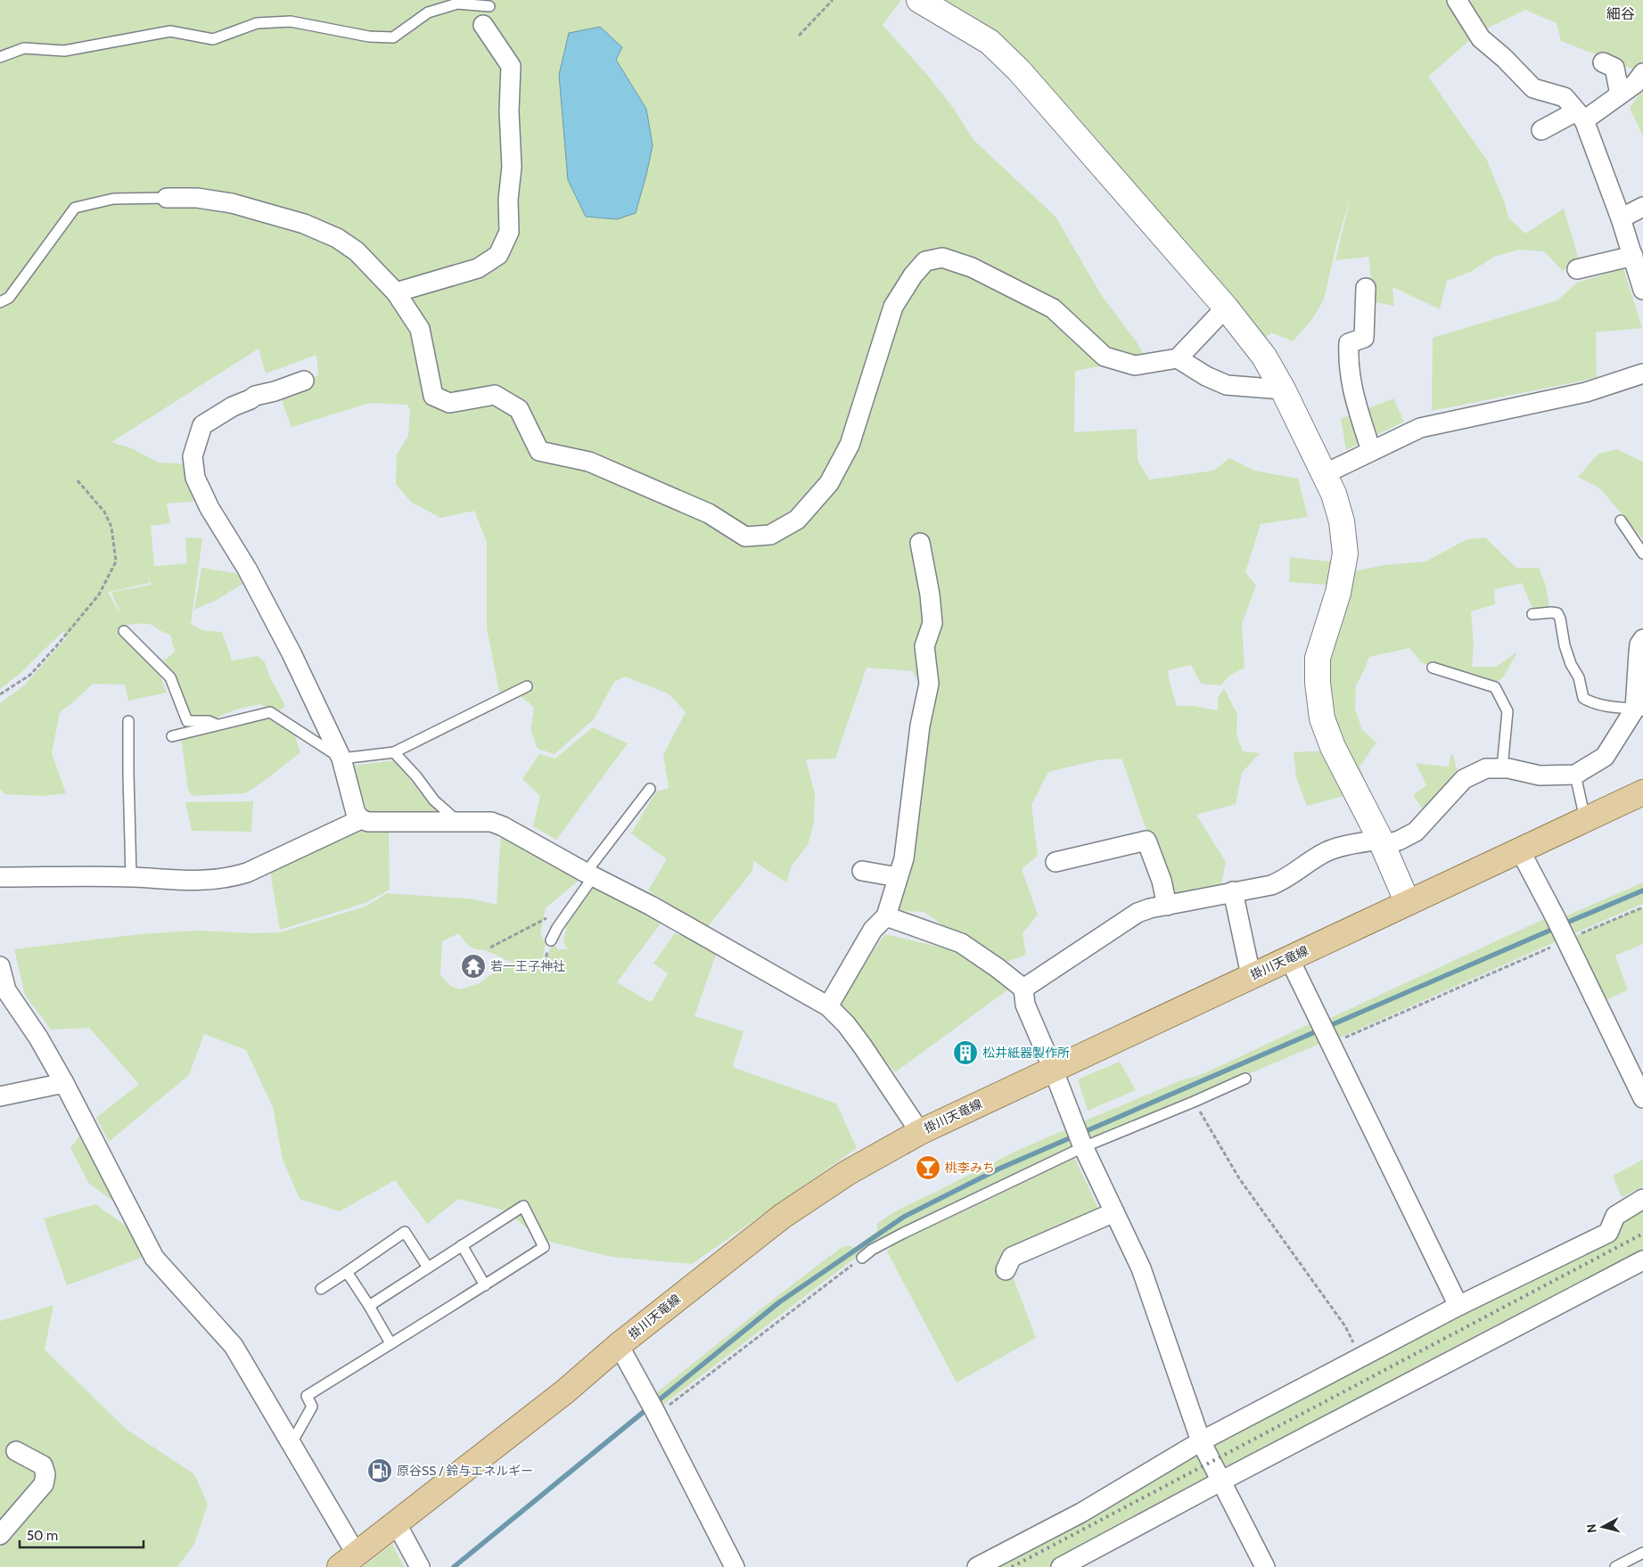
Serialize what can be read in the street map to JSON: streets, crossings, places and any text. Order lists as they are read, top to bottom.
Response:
{
  "streets": {
    "main road": ["掛川天竜線"]
  },
  "districts": ["細谷"],
  "places": {
    "temple": ["若一王子神社"],
    "building": ["松井紙器製作所"],
    "bar": ["桃李みち"],
    "fuel station": ["原谷SS / 鈴与エネルギー"]
  },
  "scale_bar": "50 m",
  "north": "left"
}
